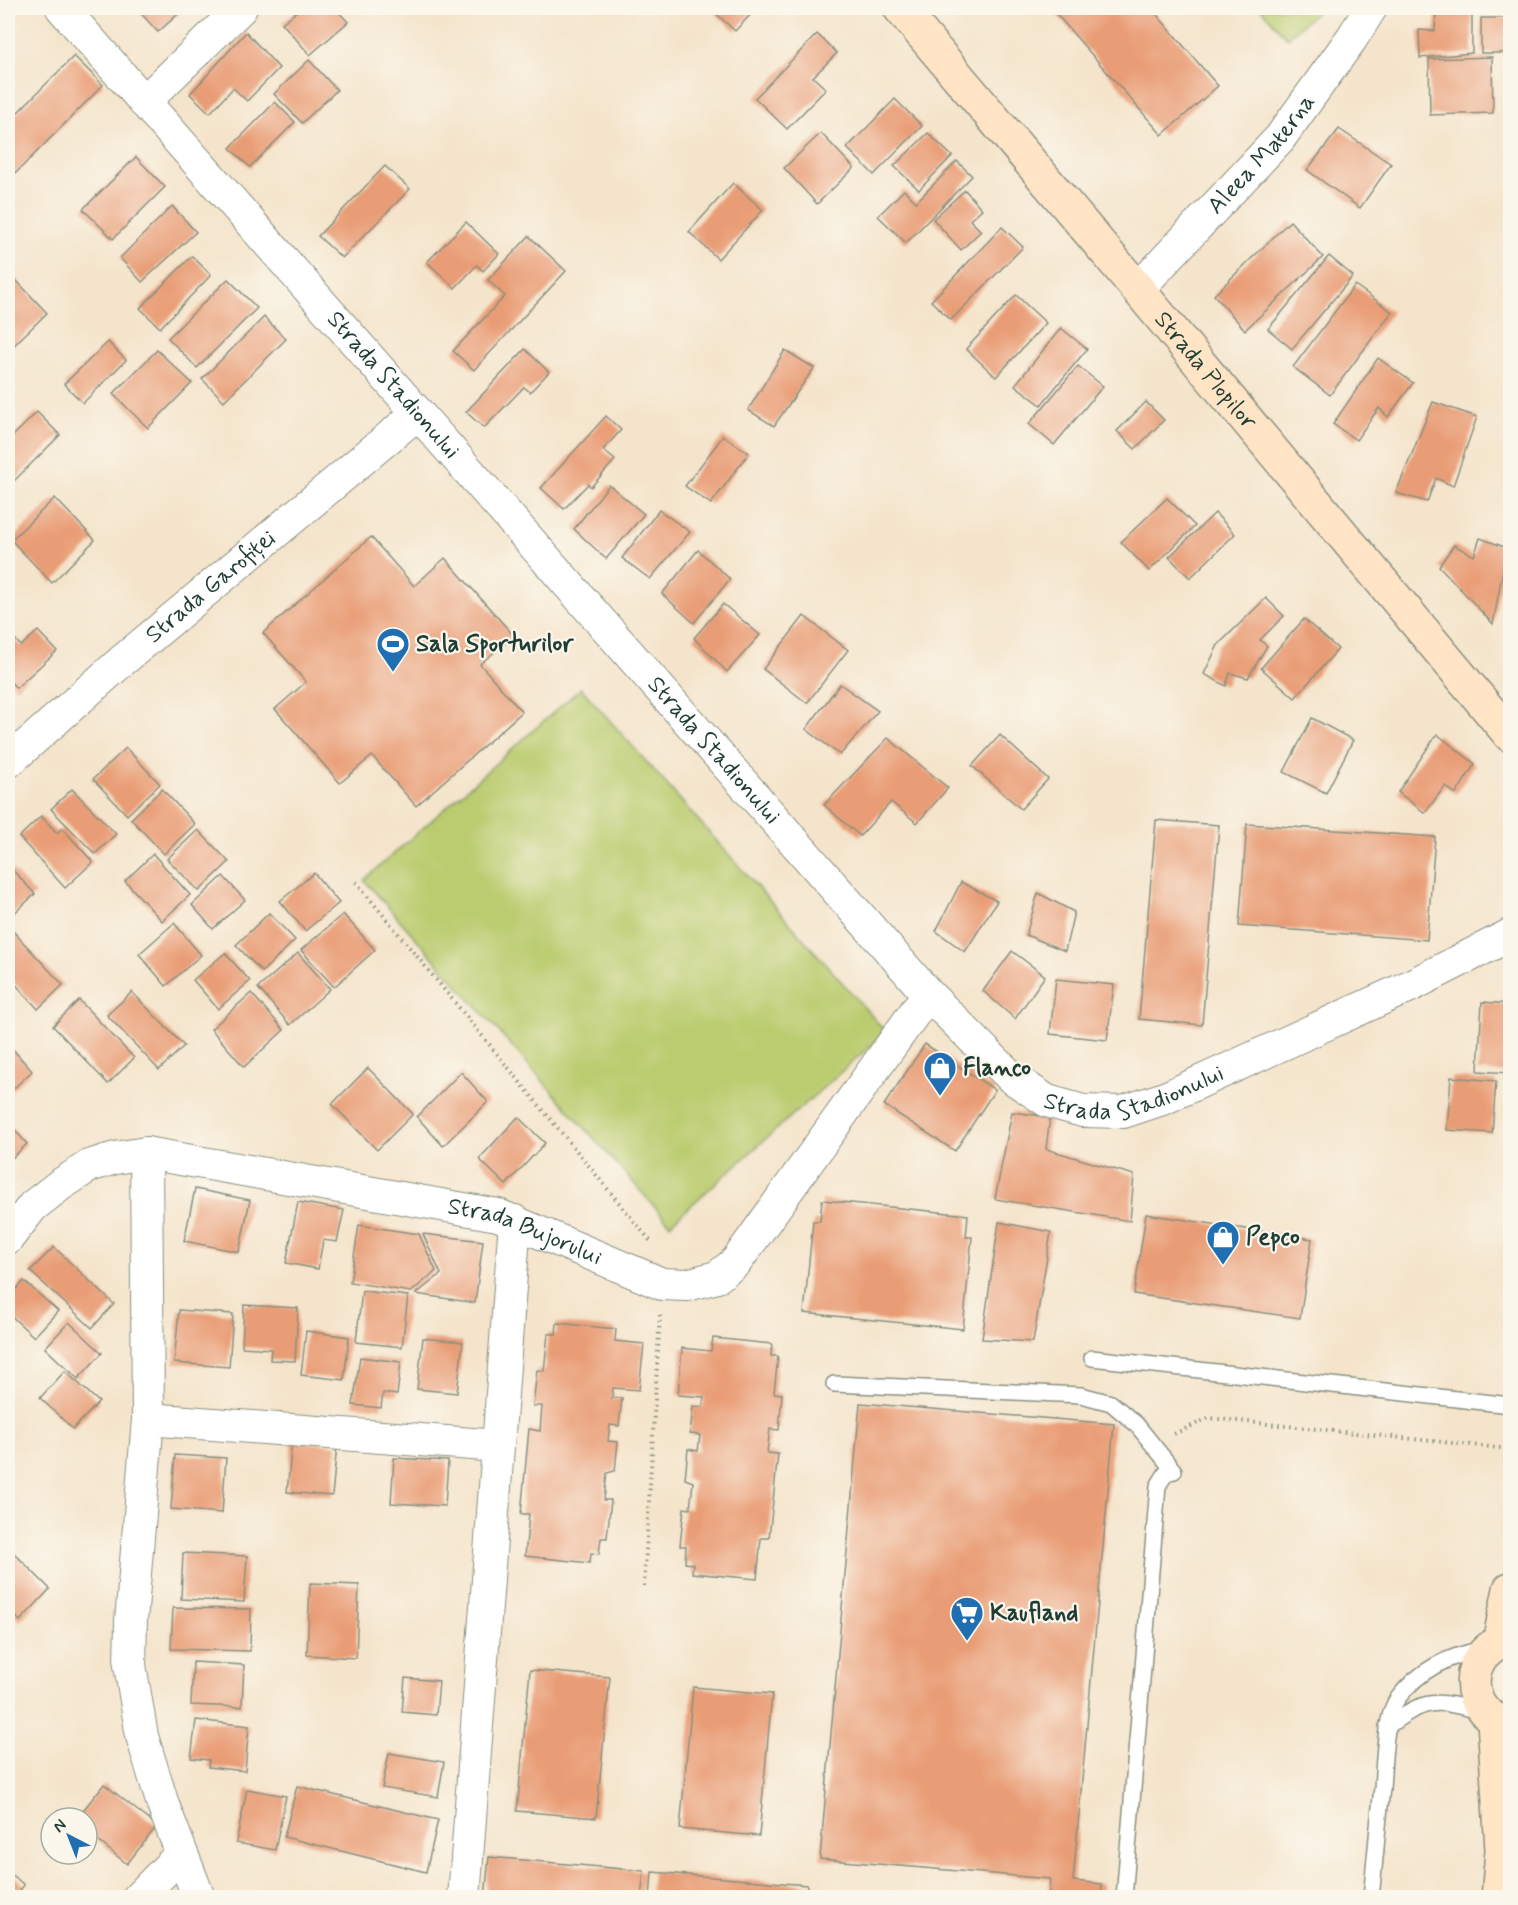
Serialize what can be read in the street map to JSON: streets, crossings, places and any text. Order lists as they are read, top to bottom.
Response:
{
  "streets": {
    "street": [
      "Aleea Materna",
      "Strada Plopilor",
      "Strada Stadionului",
      "Strada Garofiței",
      "Strada Bujorului"
    ]
  },
  "crossings": [
    ["Aleea Materna", "Strada Plopilor"],
    ["Strada Stadionului", "Strada Garofiței"]
  ],
  "places": {
    "sports": ["Sala Sporturilor"],
    "shop": ["Flanco", "Pepco"],
    "supermarket": ["Kaufland"]
  },
  "north": "top left"
}
